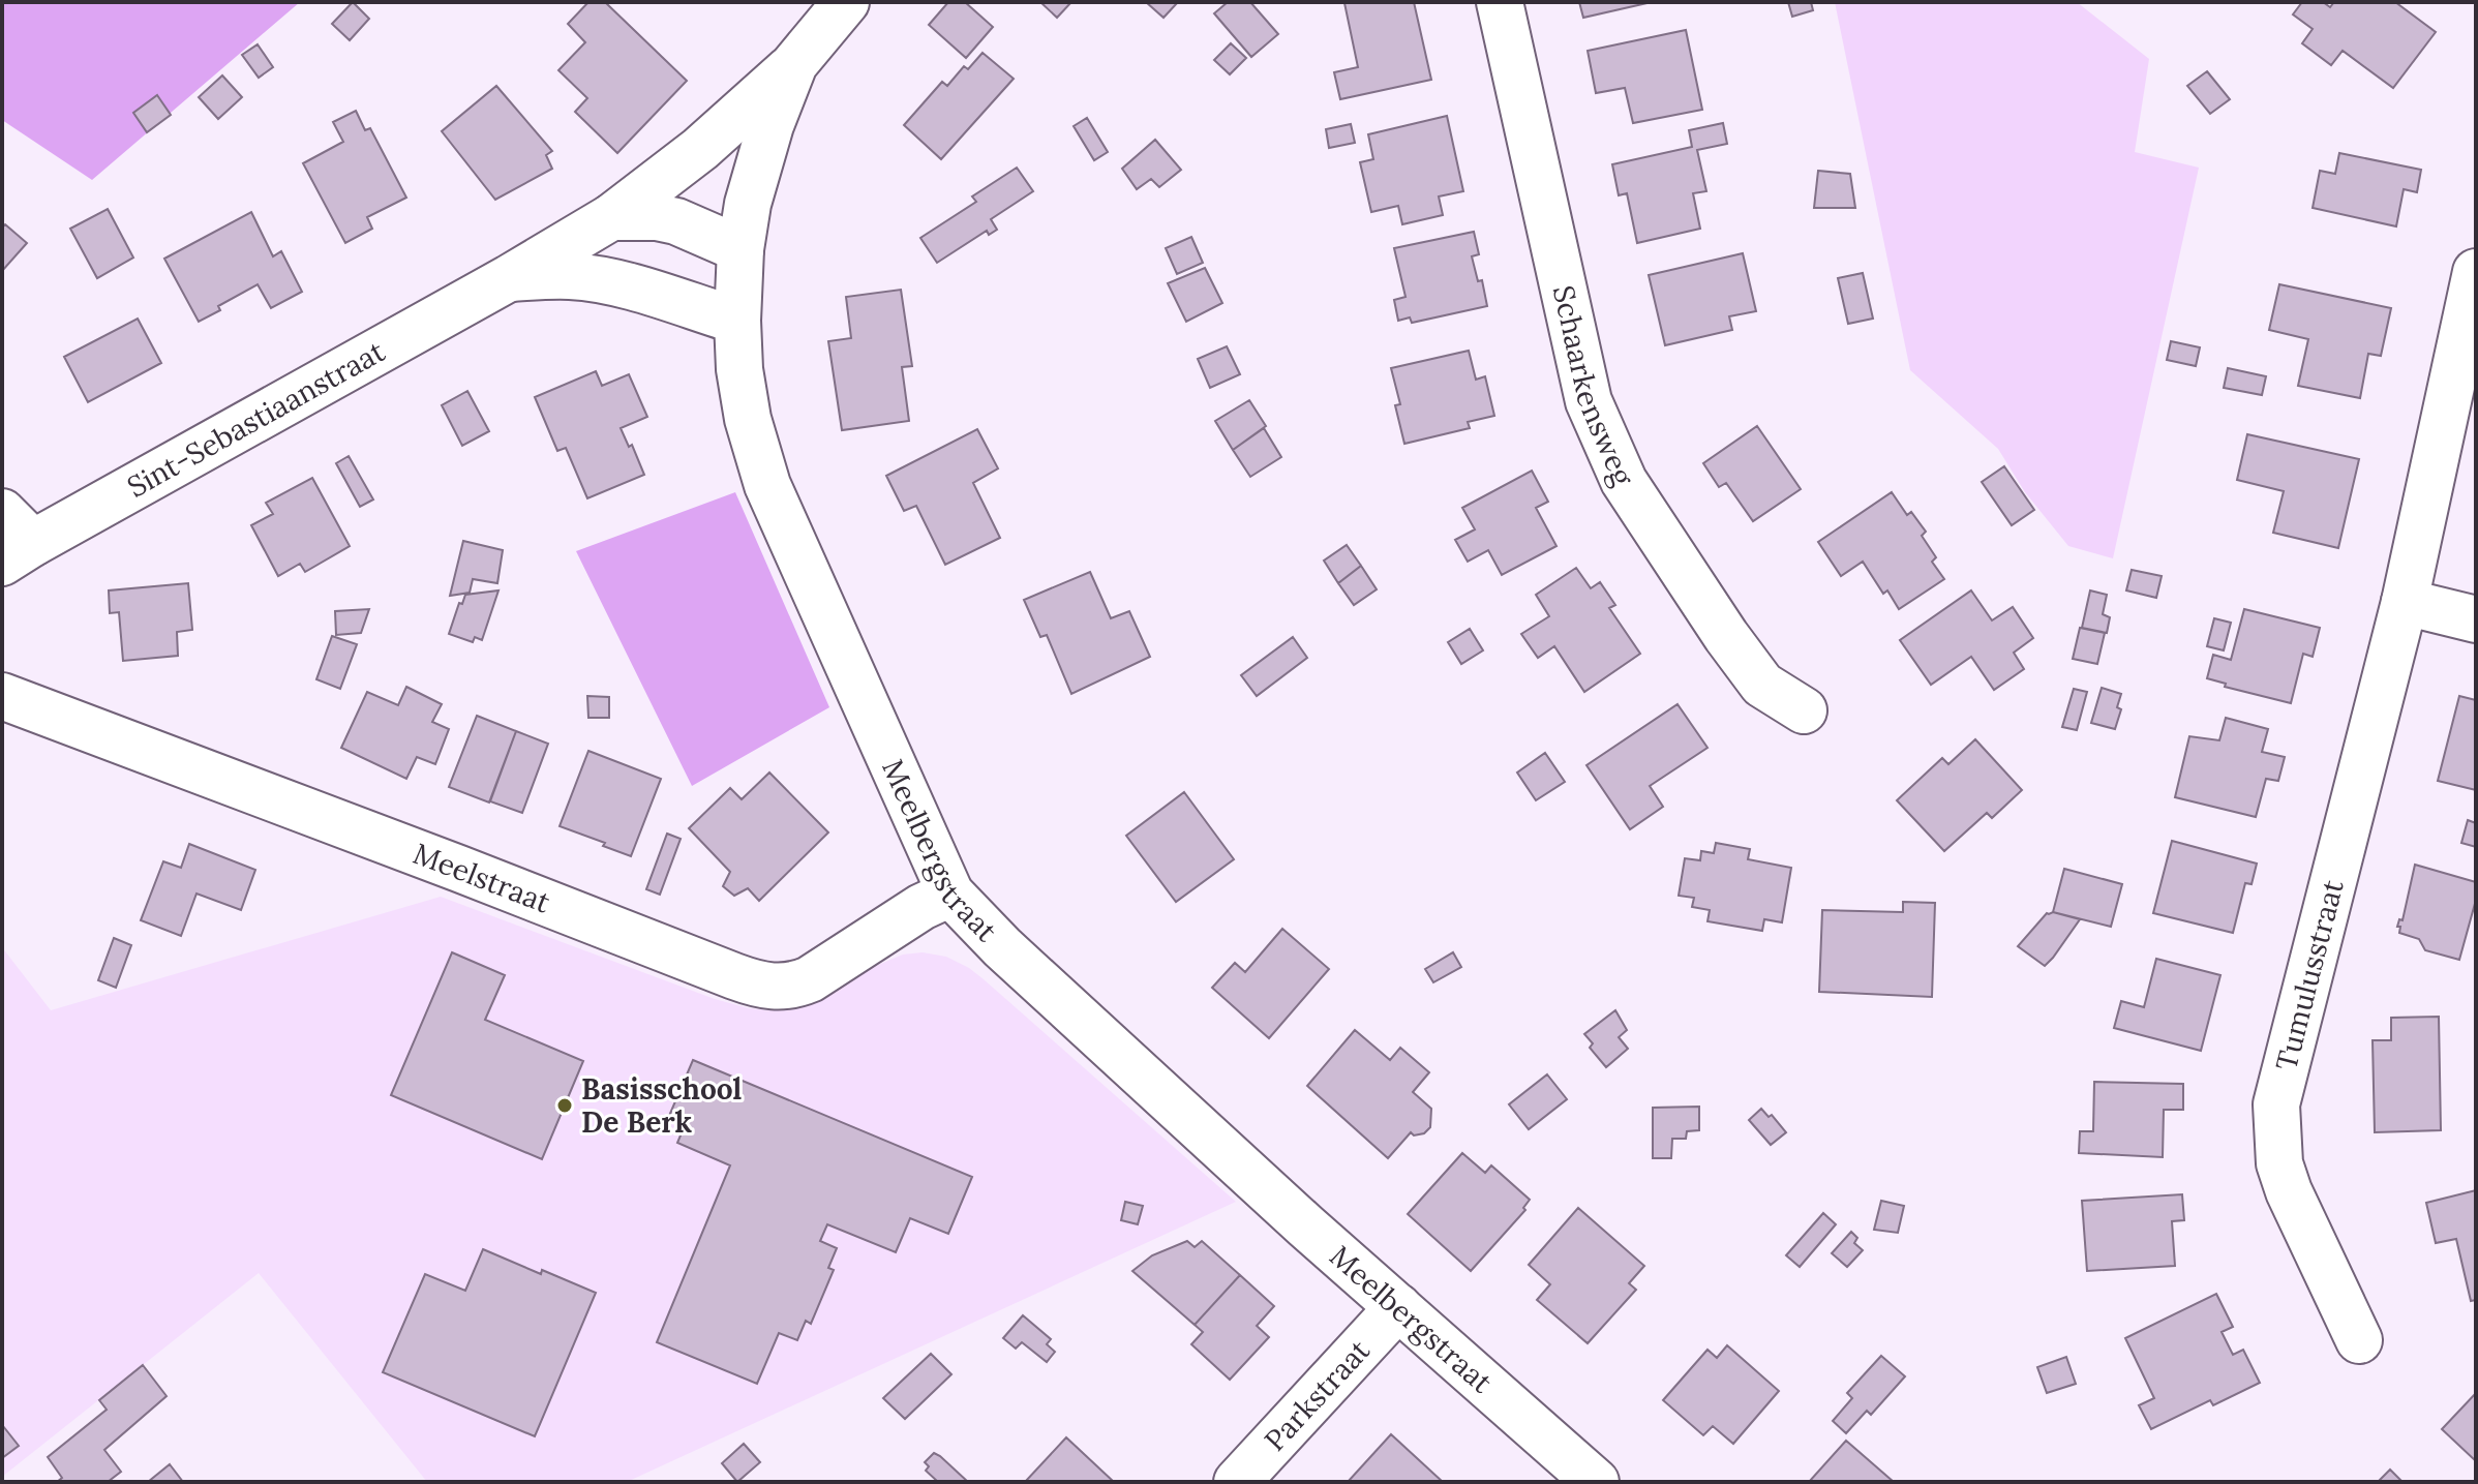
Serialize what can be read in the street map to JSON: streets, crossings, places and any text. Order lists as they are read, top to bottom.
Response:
{
  "streets": {
    "street": [
      "Schaarkensweg",
      "Sint-Sebastiaanstraat",
      "Meelbergstraat",
      "Meelstraat",
      "Tumulusstraat",
      "Parkstraat"
    ]
  },
  "crossings": [
    ["Sint-Sebastiaanstraat", "Meelbergstraat"],
    ["Meelbergstraat", "Meelstraat"],
    ["Meelbergstraat", "Parkstraat"]
  ],
  "places": ["Basisschool De Berk"]
}
